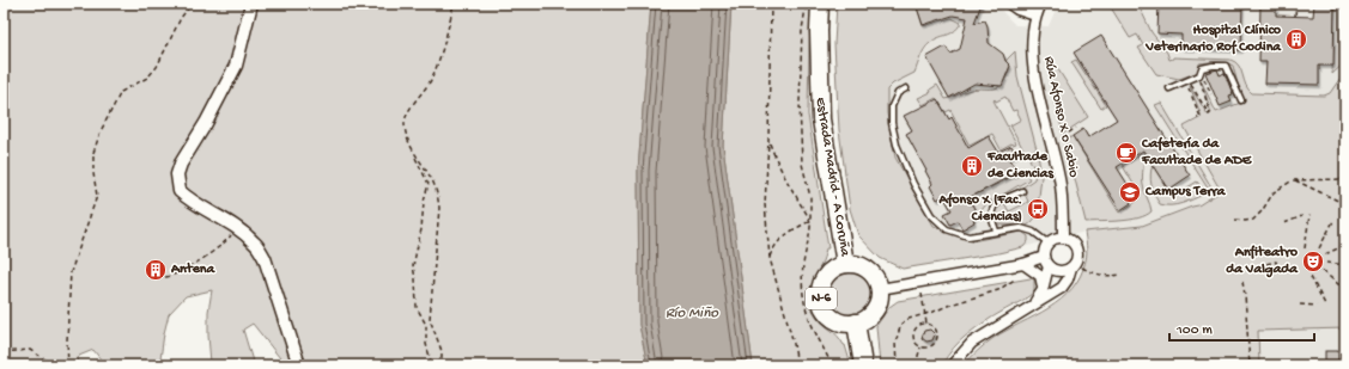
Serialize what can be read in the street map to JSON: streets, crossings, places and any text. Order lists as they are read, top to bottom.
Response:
{
  "streets": {
    "highway": ["Estrada Madrid - A Coruña", "N-6"],
    "street": ["Rúa Afonso X o Sabio"]
  },
  "water": ["Río Miño"],
  "places": {
    "building": ["Hospital Clínico Veterinario Rof Codina", "Facultade de Ciencias", "Antena"],
    "cafe": ["Cafetería da Facultade de ADE"],
    "school or university": ["Campus Terra"],
    "bus stop": ["Afonso X (Fac. Ciencias)"],
    "theatre": ["Anfiteatro da Valgada"]
  },
  "scale_bar": "100 m"
}
